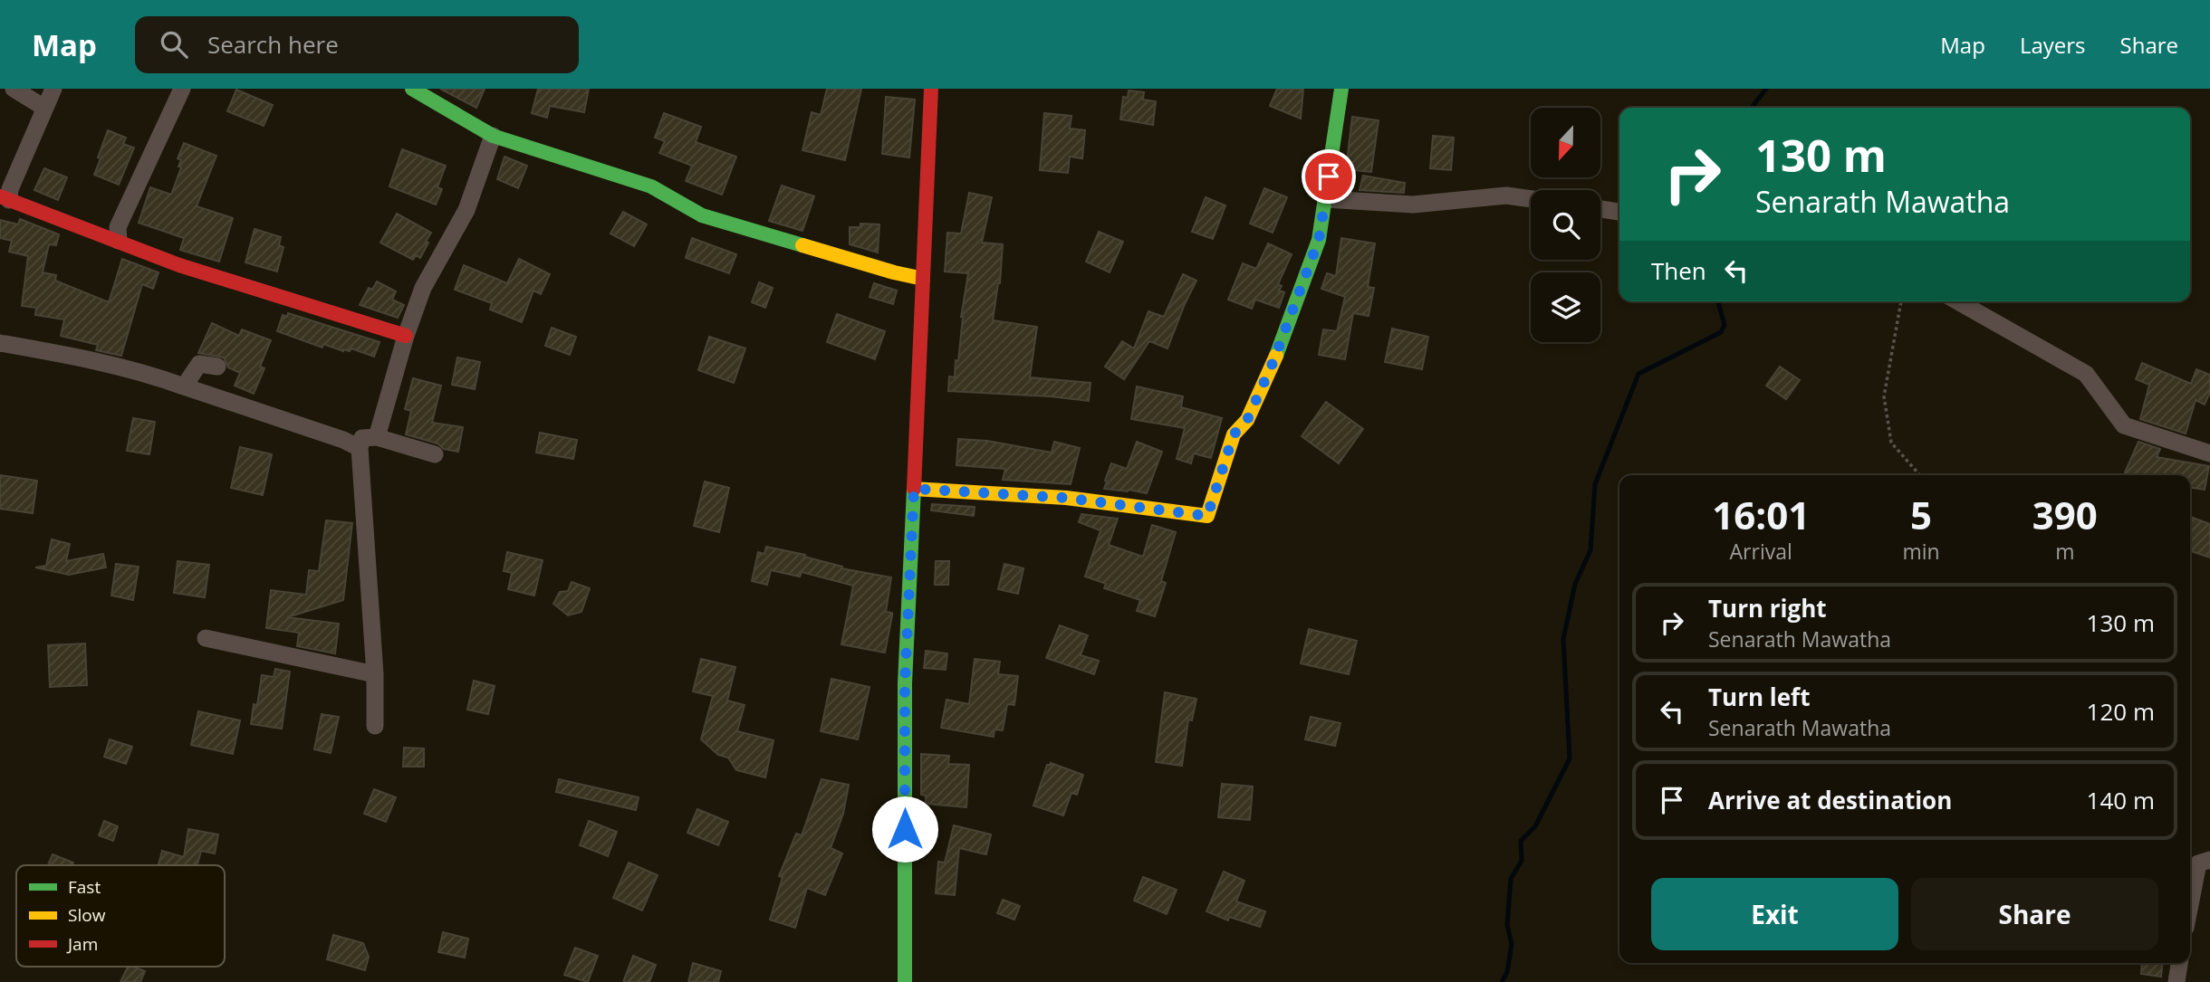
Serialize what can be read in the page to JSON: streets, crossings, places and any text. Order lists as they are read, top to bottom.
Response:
{
  "legend": ["Fast", "Slow", "Jam"],
  "north": "bottom",
  "page": {
    "header": "Map",
    "search": "Search here",
    "nav": ["Map", "Layers", "Share"],
    "turn": ["130 m", "Senarath Mawatha"],
    "then": "Then",
    "eta": [
      "16:01",
      "Arrival",
      "5",
      "min",
      "390",
      "m"
    ],
    "list": [
      {
        "name": "Turn right",
        "note": "Senarath Mawatha",
        "value": "130 m"
      },
      {
        "name": "Turn left",
        "note": "Senarath Mawatha",
        "value": "120 m"
      },
      {
        "name": "Arrive at destination",
        "value": "140 m"
      }
    ],
    "buttons": ["Exit", "Share"]
  }
}
